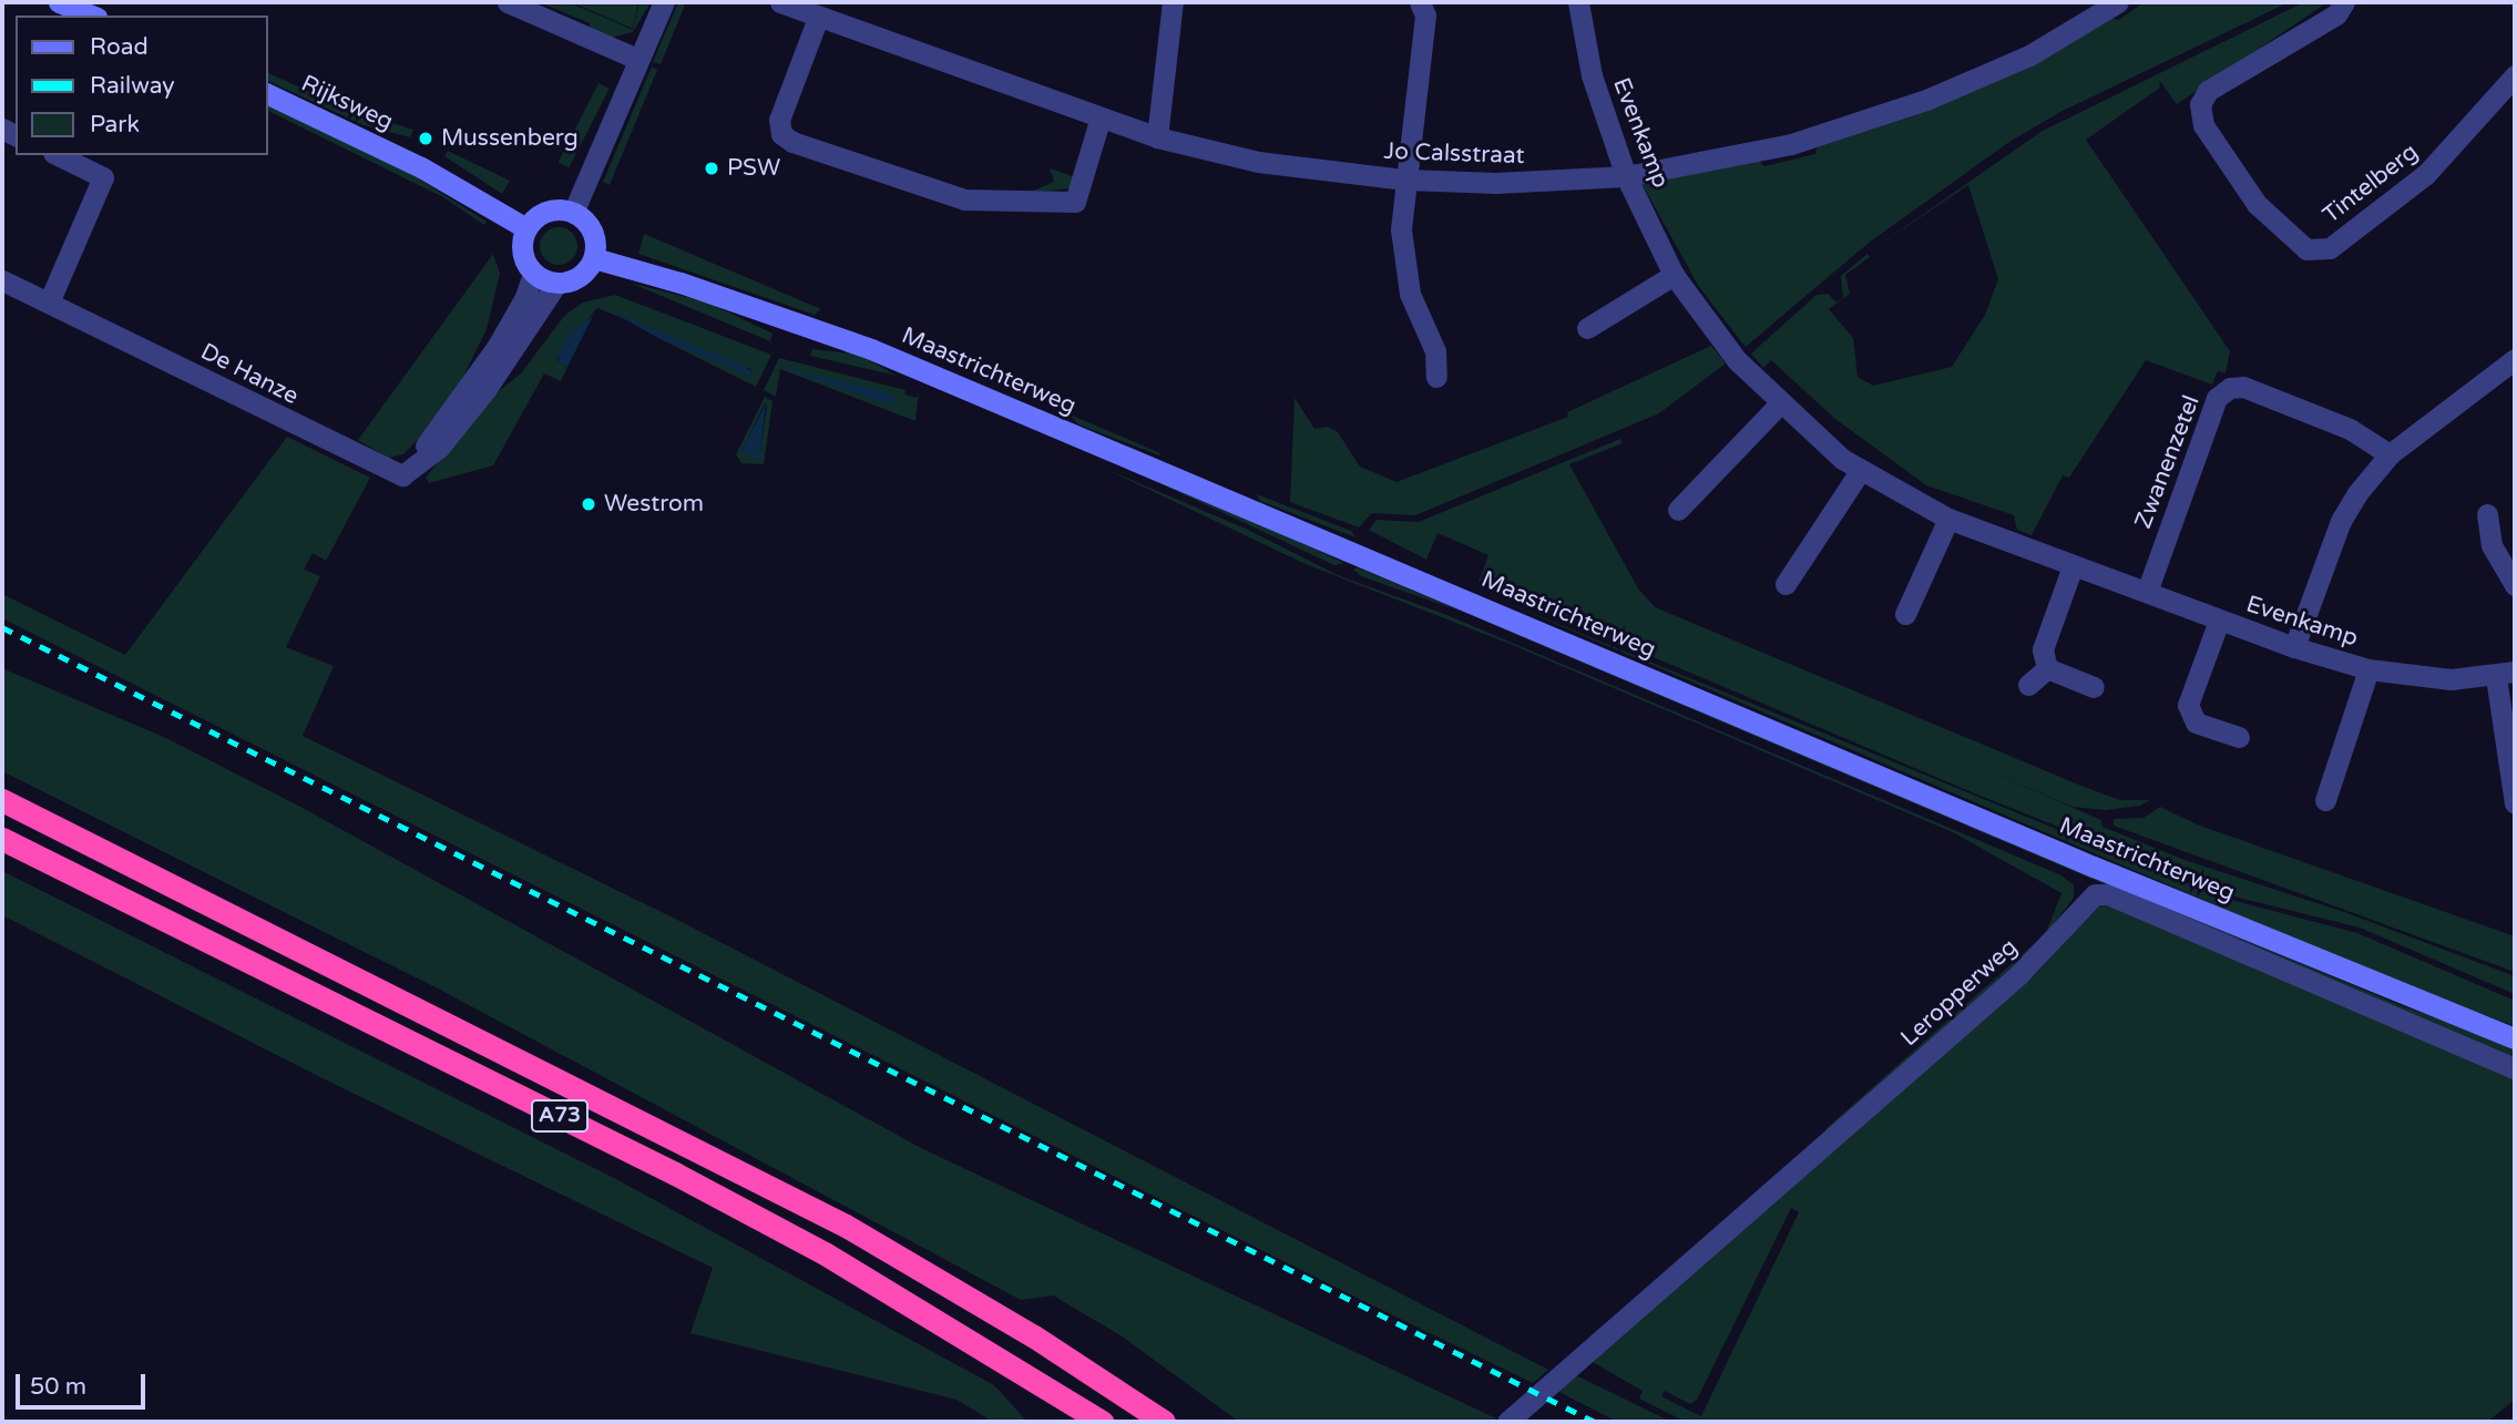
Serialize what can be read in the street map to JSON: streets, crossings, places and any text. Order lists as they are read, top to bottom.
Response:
{
  "streets": {
    "highway": ["A73"],
    "main road": ["Rijksweg", "Maastrichterweg"],
    "street": [
      "Evenkamp",
      "Jo Calsstraat",
      "Tintelberg",
      "De Hanze",
      "Zwanenzetel",
      "Leropperweg"
    ]
  },
  "crossings": [
    ["Rijksweg", "Maastrichterweg"],
    ["Rijksweg", "De Hanze"],
    ["Evenkamp", "Jo Calsstraat"],
    ["Evenkamp", "Zwanenzetel"],
    ["Maastrichterweg", "De Hanze"]
  ],
  "places": ["Mussenberg", "PSW", "Westrom"],
  "legend": ["Road", "Railway", "Park"],
  "scale_bar": "50 m"
}
